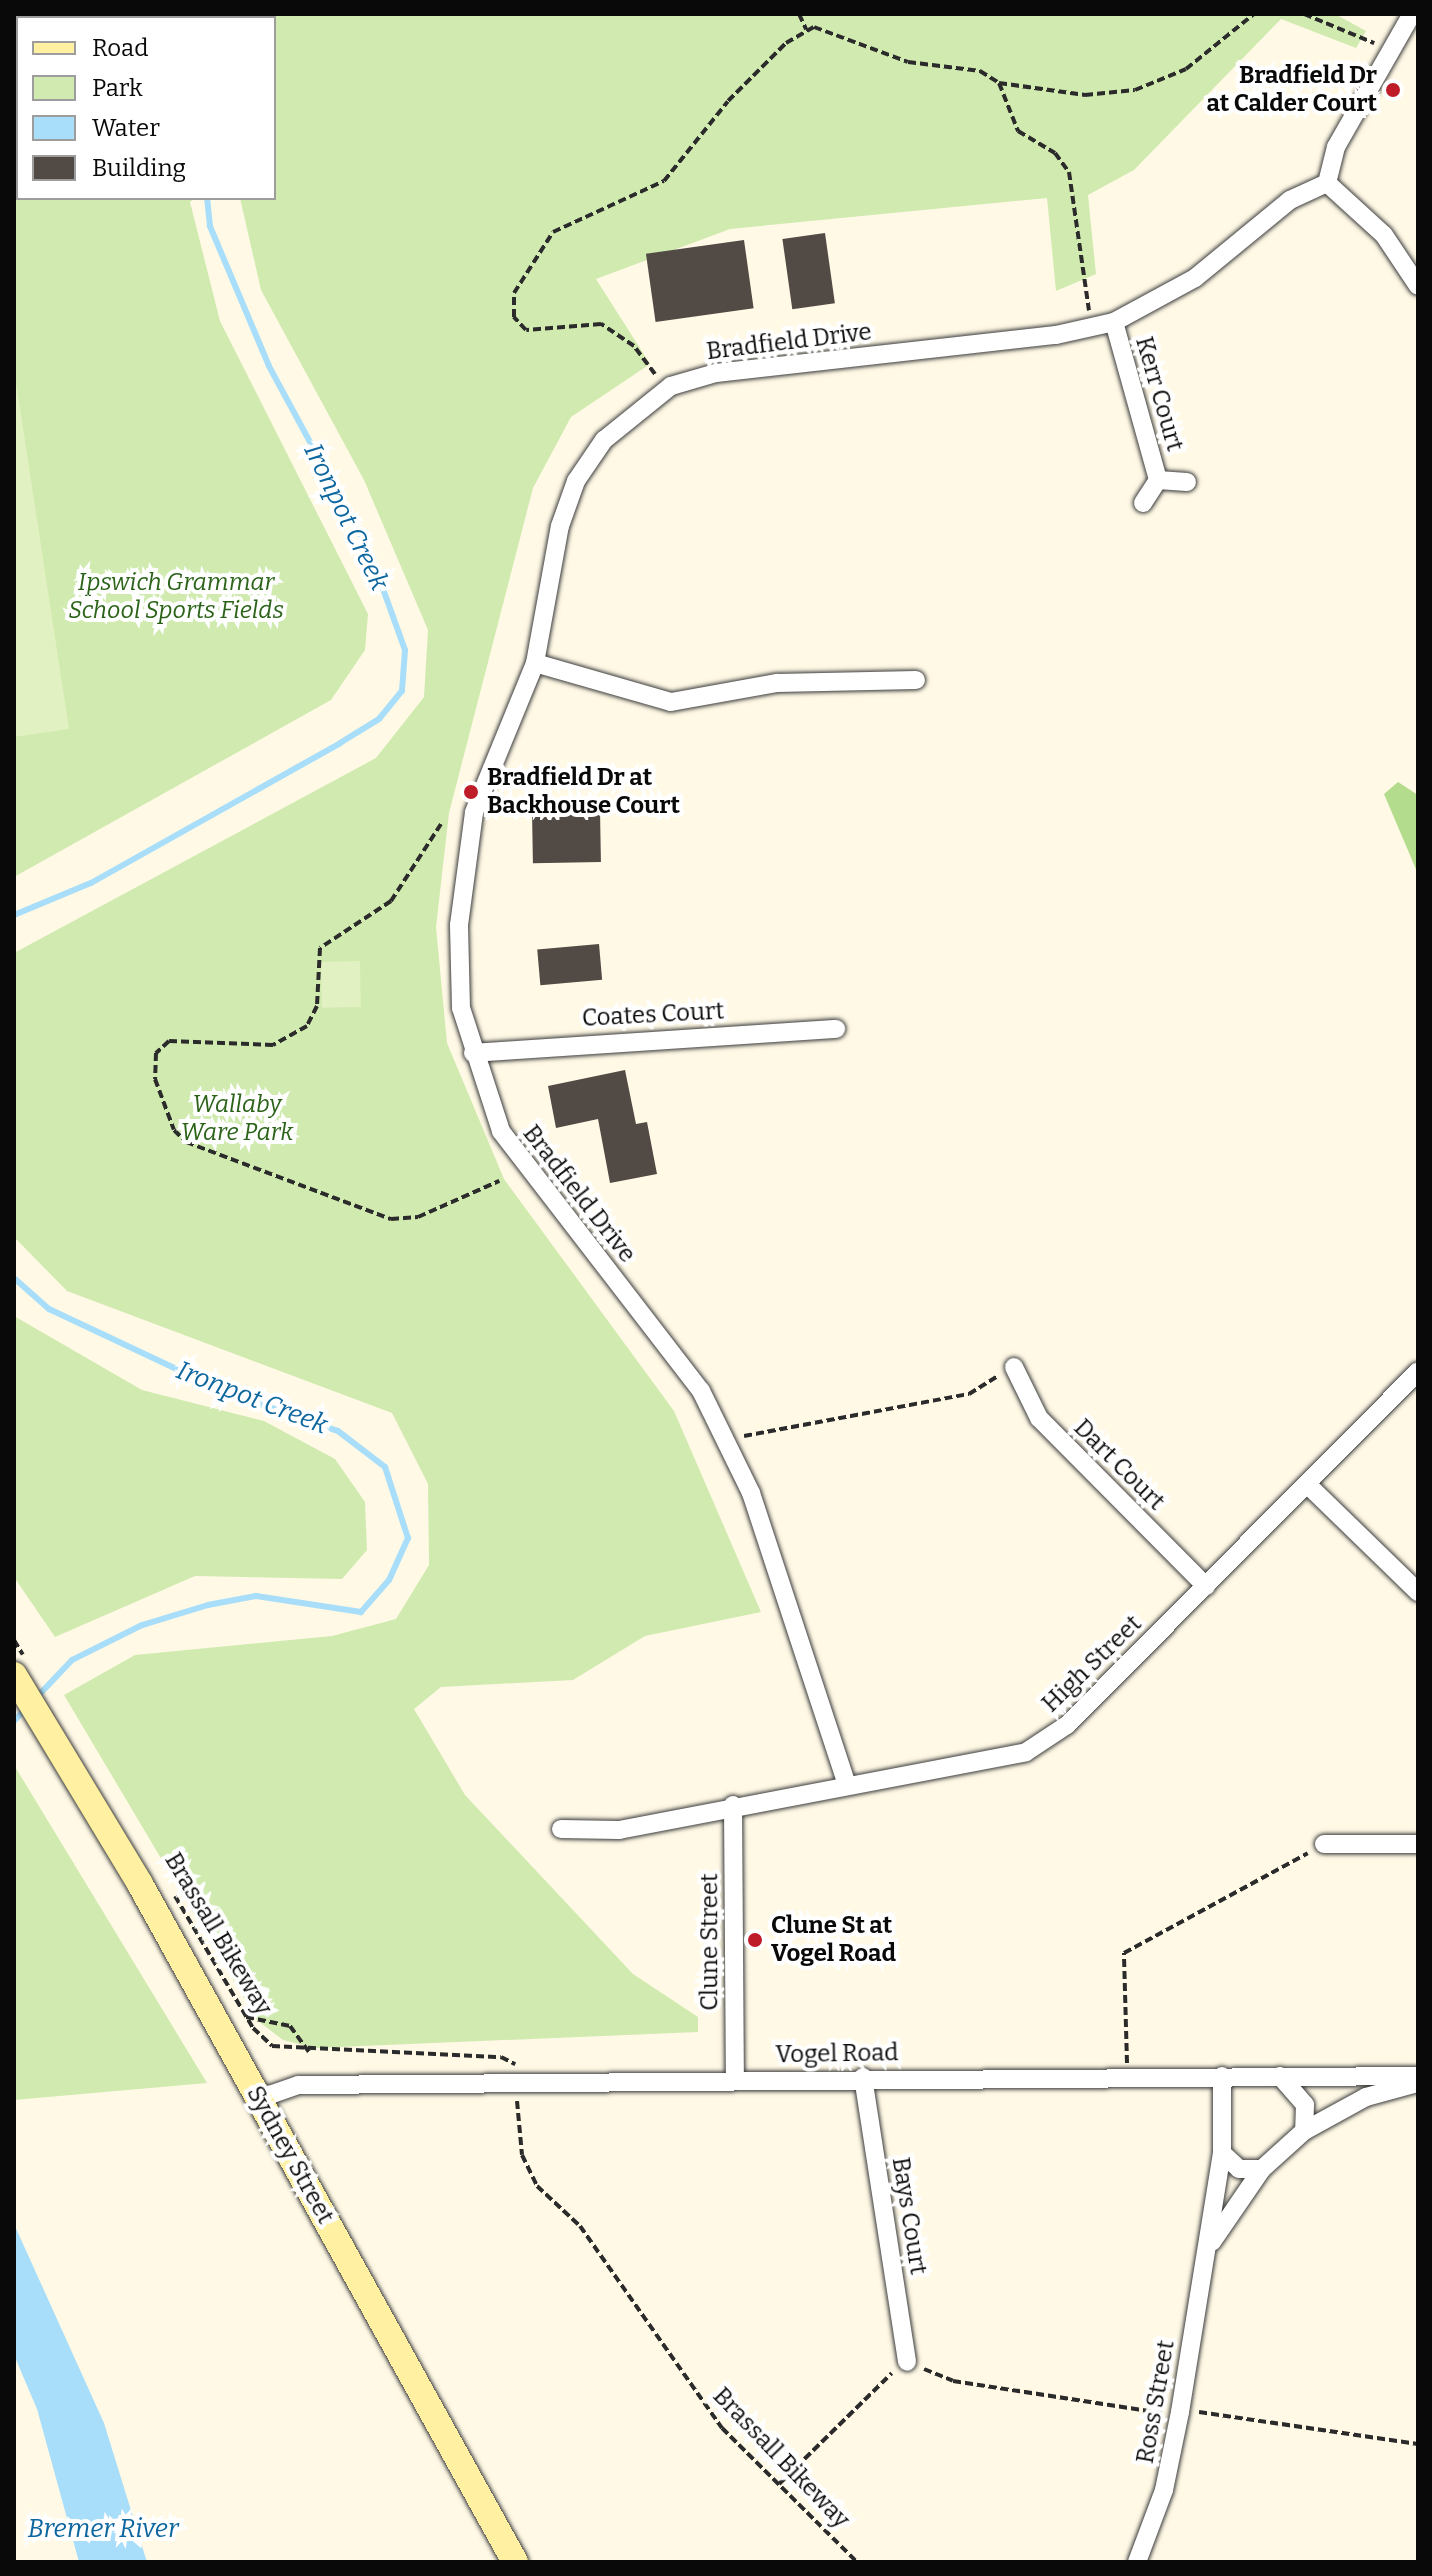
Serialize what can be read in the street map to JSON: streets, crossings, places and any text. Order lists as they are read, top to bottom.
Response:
{
  "streets": {
    "main road": ["Sydney Street"],
    "street": [
      "Bradfield Drive",
      "Kerr Court",
      "Coates Court",
      "Dart Court",
      "High Street",
      "Clune Street",
      "Vogel Road",
      "Bays Court",
      "Ross Street"
    ],
    "path": ["Brassall Bikeway"]
  },
  "crossings": [
    ["Bradfield Drive", "Kerr Court"],
    ["Bradfield Drive", "Coates Court"],
    ["Bradfield Drive", "High Street"],
    ["Dart Court", "High Street"],
    ["High Street", "Clune Street"],
    ["Clune Street", "Vogel Road"],
    ["Vogel Road", "Sydney Street"],
    ["Vogel Road", "Bays Court"],
    ["Vogel Road", "Ross Street"]
  ],
  "water": ["Ironpot Creek", "Bremer River"],
  "parks": ["Ipswich Grammar School Sports Fields", "Wallaby Ware Park"],
  "places": ["Bradfield Dr at Calder Court", "Bradfield Dr at Backhouse Court", "Clune St at Vogel Road"],
  "legend": [
    "Road",
    "Park",
    "Water",
    "Building"
  ]
}
